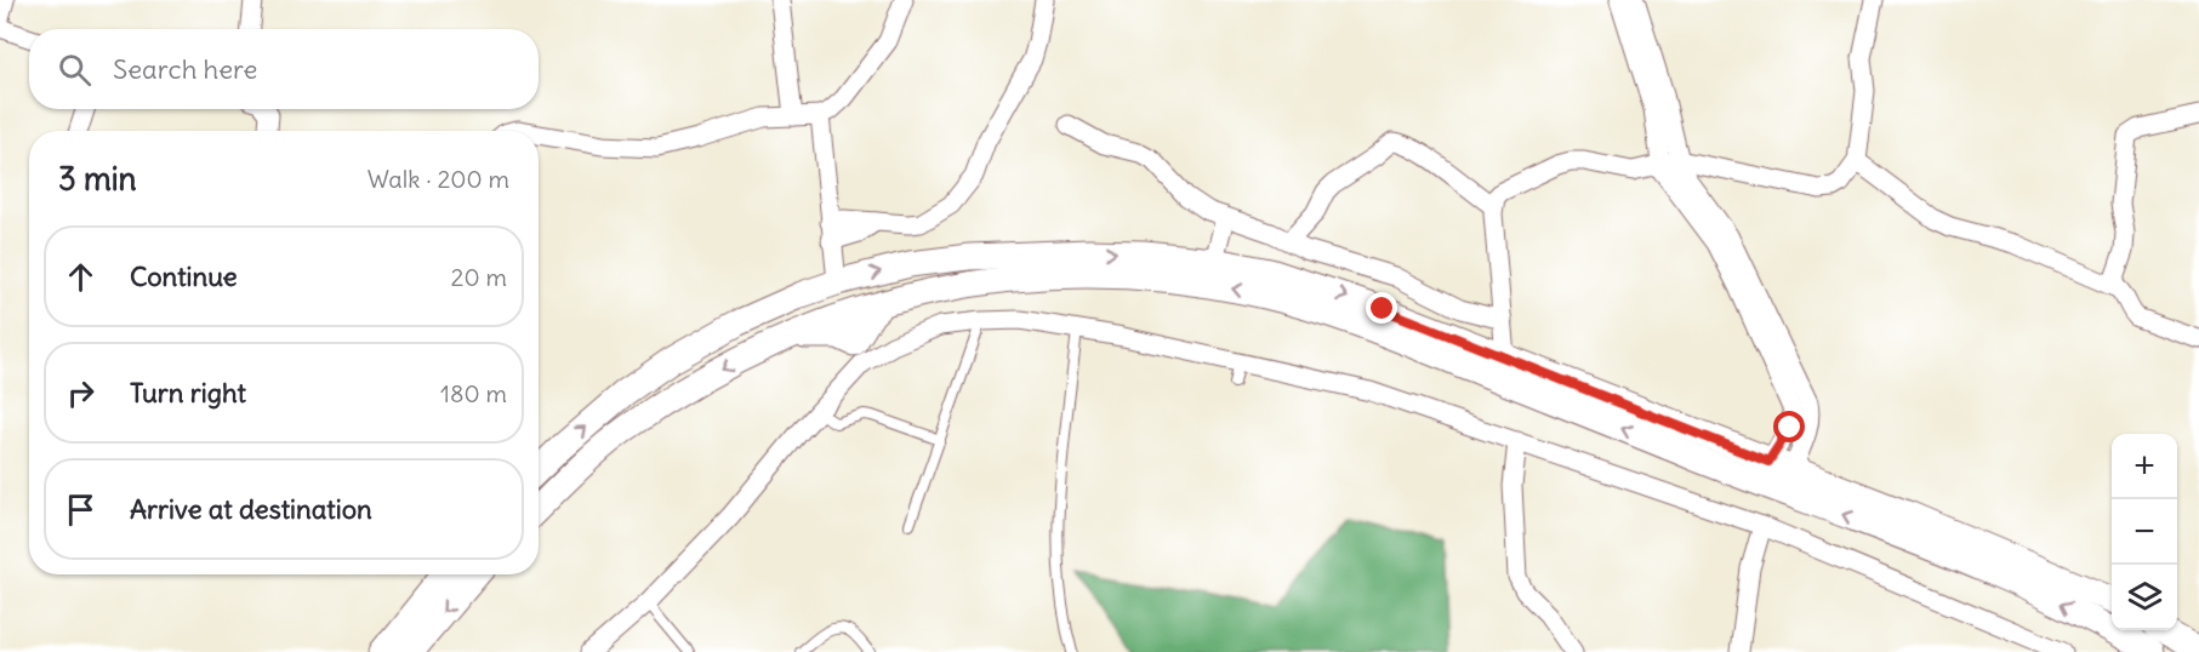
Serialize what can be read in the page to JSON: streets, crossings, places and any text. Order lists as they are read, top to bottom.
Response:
{
  "page": {
    "search": "Search here",
    "heading": ["3 min", "Walk · 200 m"],
    "list": [
      ["Continue", "20 m"],
      ["Turn right", "180 m"],
      "Arrive at destination"
    ],
    "map_buttons": ["+", "−"]
  }
}
